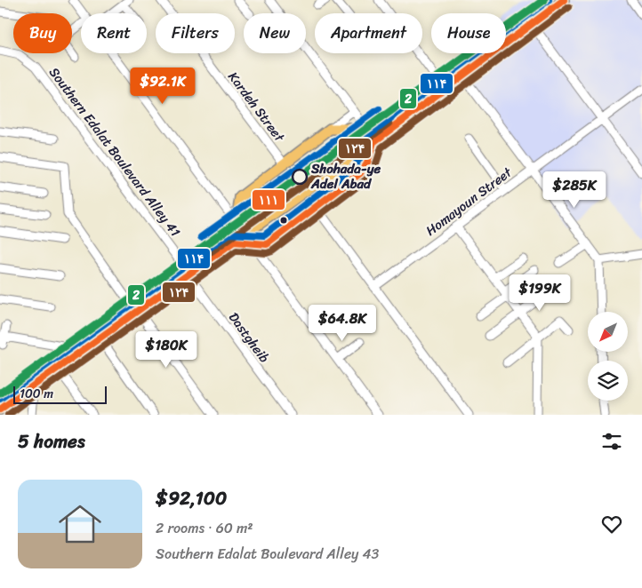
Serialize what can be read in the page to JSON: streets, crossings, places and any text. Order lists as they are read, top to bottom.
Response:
{
  "streets": {
    "street": [
      "Kardeh Street",
      "Southern Edalat Boulevard Alley 41",
      "Homayoun Street",
      "Dastgheib"
    ]
  },
  "places": ["Shohada-ye Adel Abad"],
  "lines": [
    "metro line 2",
    "transit line ۱۱۱",
    "transit line ۱۱۴",
    "transit line ۱۲۴"
  ],
  "scale_bar": "100 m",
  "north": "bottom left",
  "page": {
    "chip": [
      "Buy",
      "Rent",
      "Filters",
      "New",
      "Apartment",
      "House"
    ],
    "price": [
      "$92.1K",
      "$285K",
      "$199K",
      "$64.8K",
      "$180K"
    ],
    "scale": "100 m",
    "heading": "5 homes",
    "list": [
      {
        "name": "$92,100",
        "note": "2 rooms · 60 m² · Southern Edalat Boulevard Alley 43"
      }
    ]
  }
}
